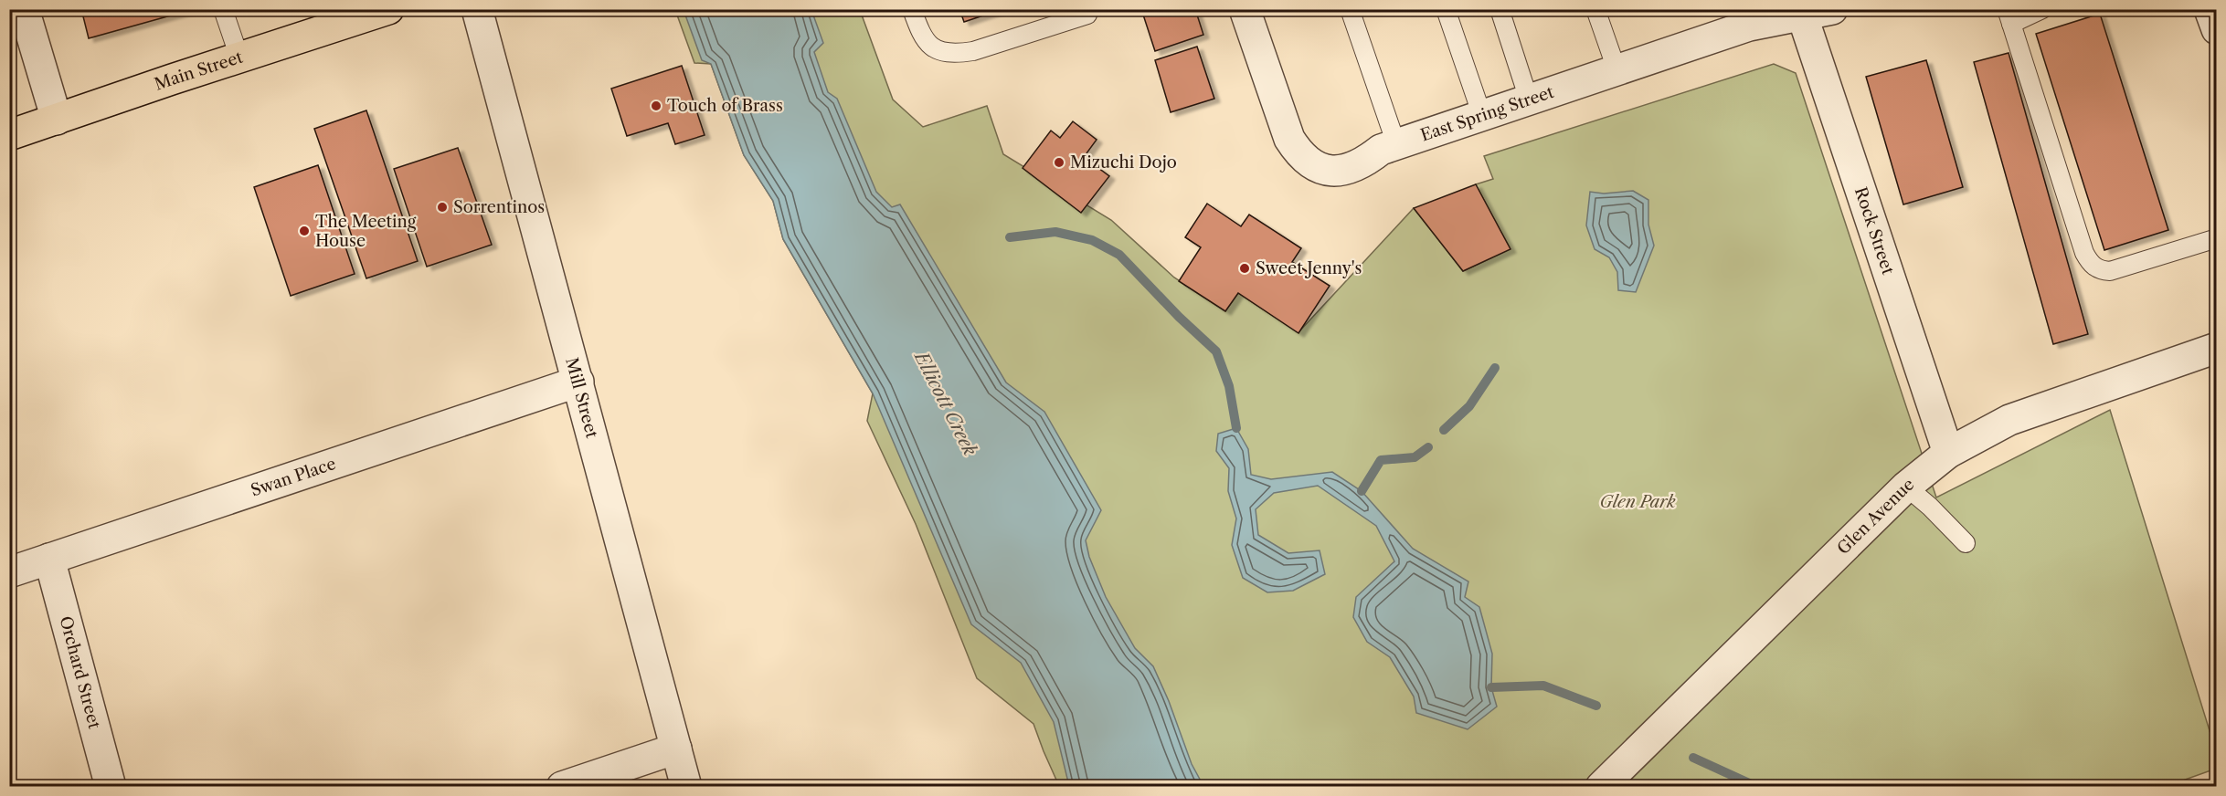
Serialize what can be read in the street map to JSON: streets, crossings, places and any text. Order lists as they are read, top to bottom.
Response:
{
  "streets": {
    "main road": ["Main Street"],
    "street": [
      "East Spring Street",
      "Rock Street",
      "Mill Street",
      "Swan Place",
      "Glen Avenue",
      "Orchard Street"
    ]
  },
  "crossings": [
    ["East Spring Street", "Rock Street"],
    ["Rock Street", "Glen Avenue"],
    ["Mill Street", "Swan Place"],
    ["Swan Place", "Orchard Street"]
  ],
  "water": ["Ellicott Creek"],
  "parks": ["Glen Park"],
  "places": [
    "Touch of Brass",
    "Mizuchi Dojo",
    "Sorrentinos",
    "The Meeting House",
    "Sweet Jenny's"
  ]
}
